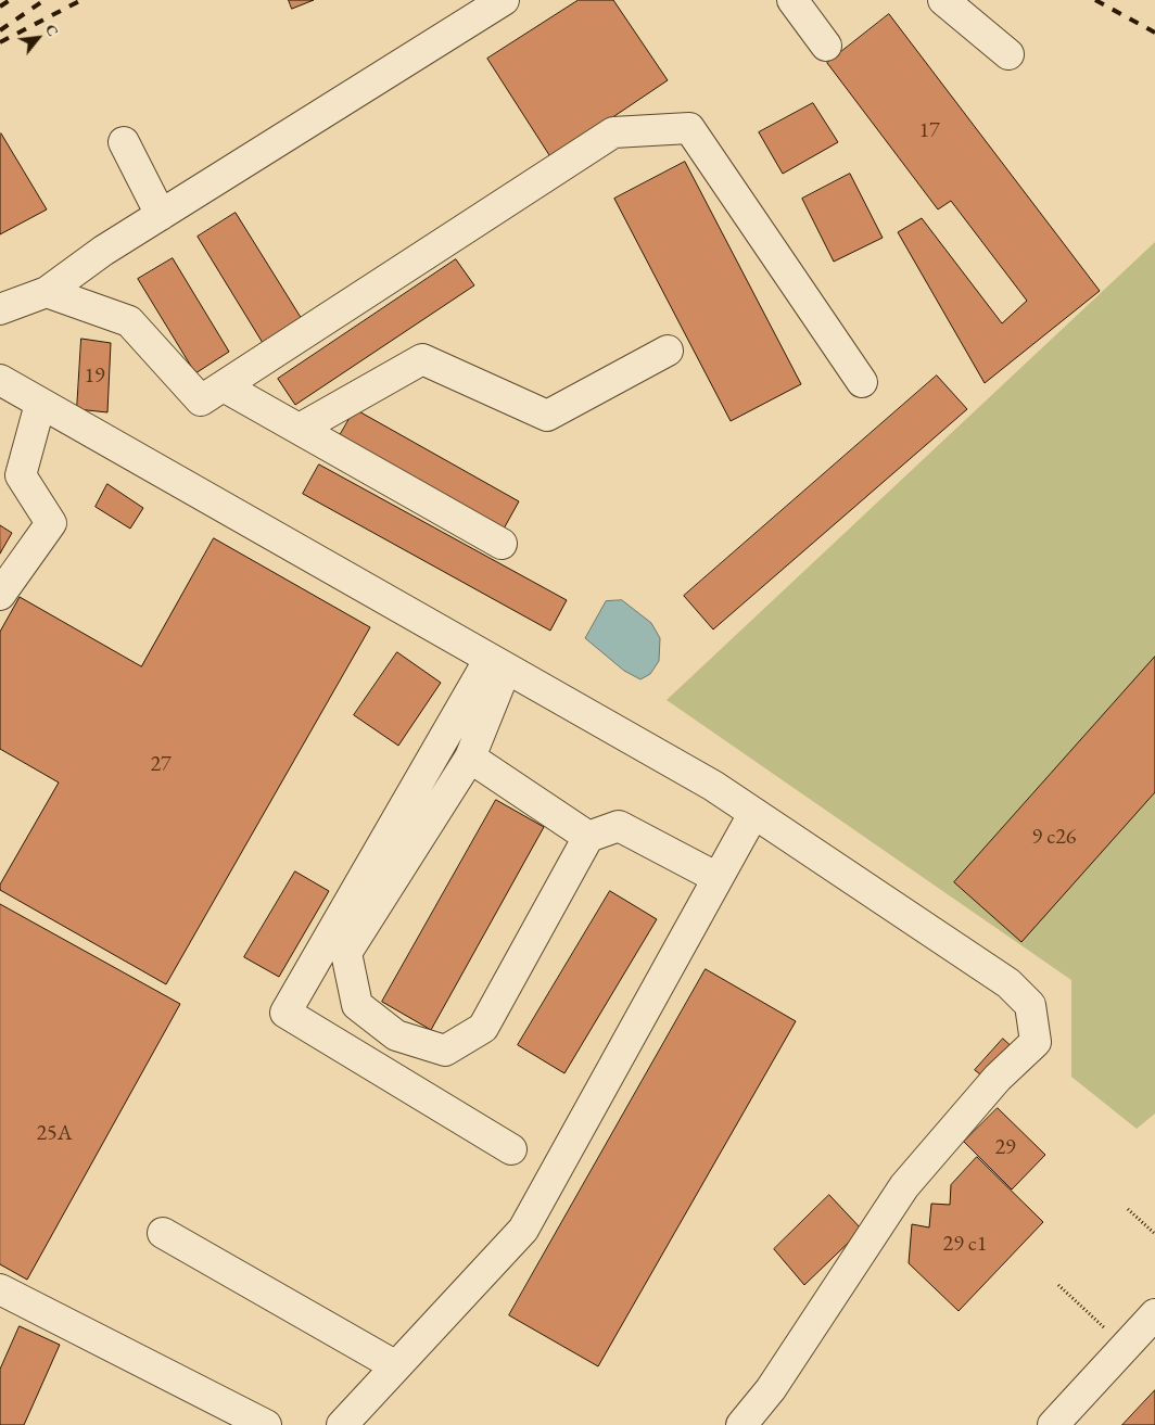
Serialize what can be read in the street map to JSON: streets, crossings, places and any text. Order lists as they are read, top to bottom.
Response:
{
  "house_numbers": [
    "17",
    "19",
    "27",
    "9 с26",
    "25А",
    "29",
    "29 с1"
  ],
  "north": "top right"
}
